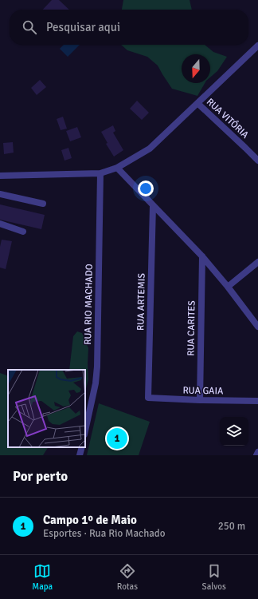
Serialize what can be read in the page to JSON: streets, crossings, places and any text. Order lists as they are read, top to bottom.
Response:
{
  "streets": {
    "street": [
      "RUA VITÓRIA",
      "RUA ARTEMIS",
      "RUA RIO MACHADO",
      "RUA CARITES",
      "RUA GAIA"
    ]
  },
  "crossings": [
    ["RUA ARTEMIS", "RUA GAIA"],
    ["RUA CARITES", "RUA GAIA"]
  ],
  "north": "bottom",
  "page": {
    "search": "Pesquisar aqui",
    "pins": "1",
    "heading": "Por perto",
    "list": [
      {
        "mark": "1",
        "name": "Campo 1º de Maio",
        "note": "Esportes · Rua Rio Machado",
        "value": "250 m"
      }
    ],
    "nav": ["Mapa", "Rotas", "Salvos"]
  }
}
